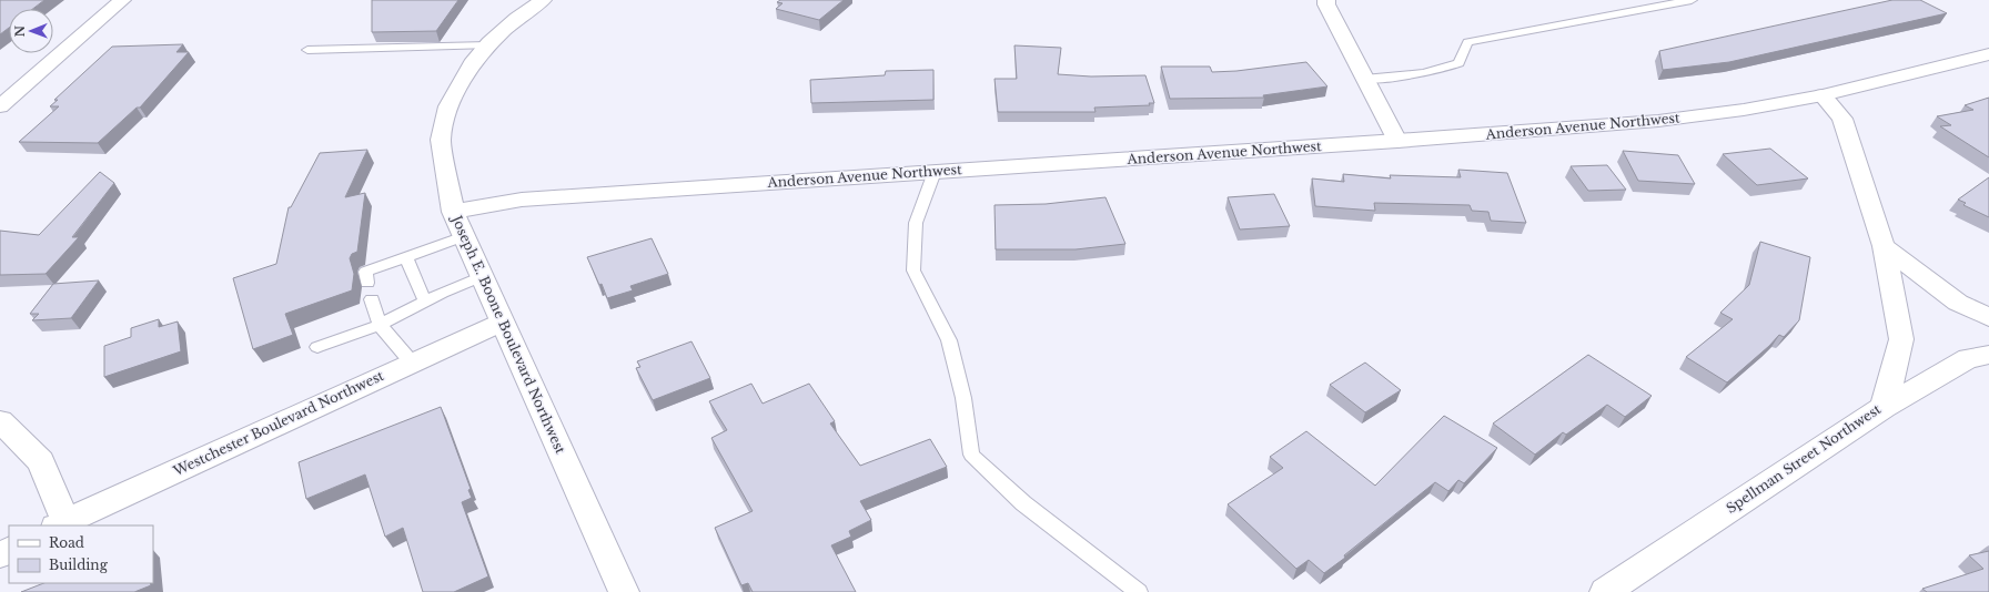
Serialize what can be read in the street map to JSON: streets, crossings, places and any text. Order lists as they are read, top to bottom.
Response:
{
  "streets": {
    "street": [
      "Anderson Avenue Northwest",
      "Joseph E. Boone Boulevard Northwest",
      "Westchester Boulevard Northwest",
      "Spellman Street Northwest"
    ]
  },
  "crossings": [
    ["Anderson Avenue Northwest", "Joseph E. Boone Boulevard Northwest"],
    ["Anderson Avenue Northwest", "Spellman Street Northwest"],
    ["Joseph E. Boone Boulevard Northwest", "Westchester Boulevard Northwest"]
  ],
  "legend": ["Road", "Building"],
  "north": "left"
}
